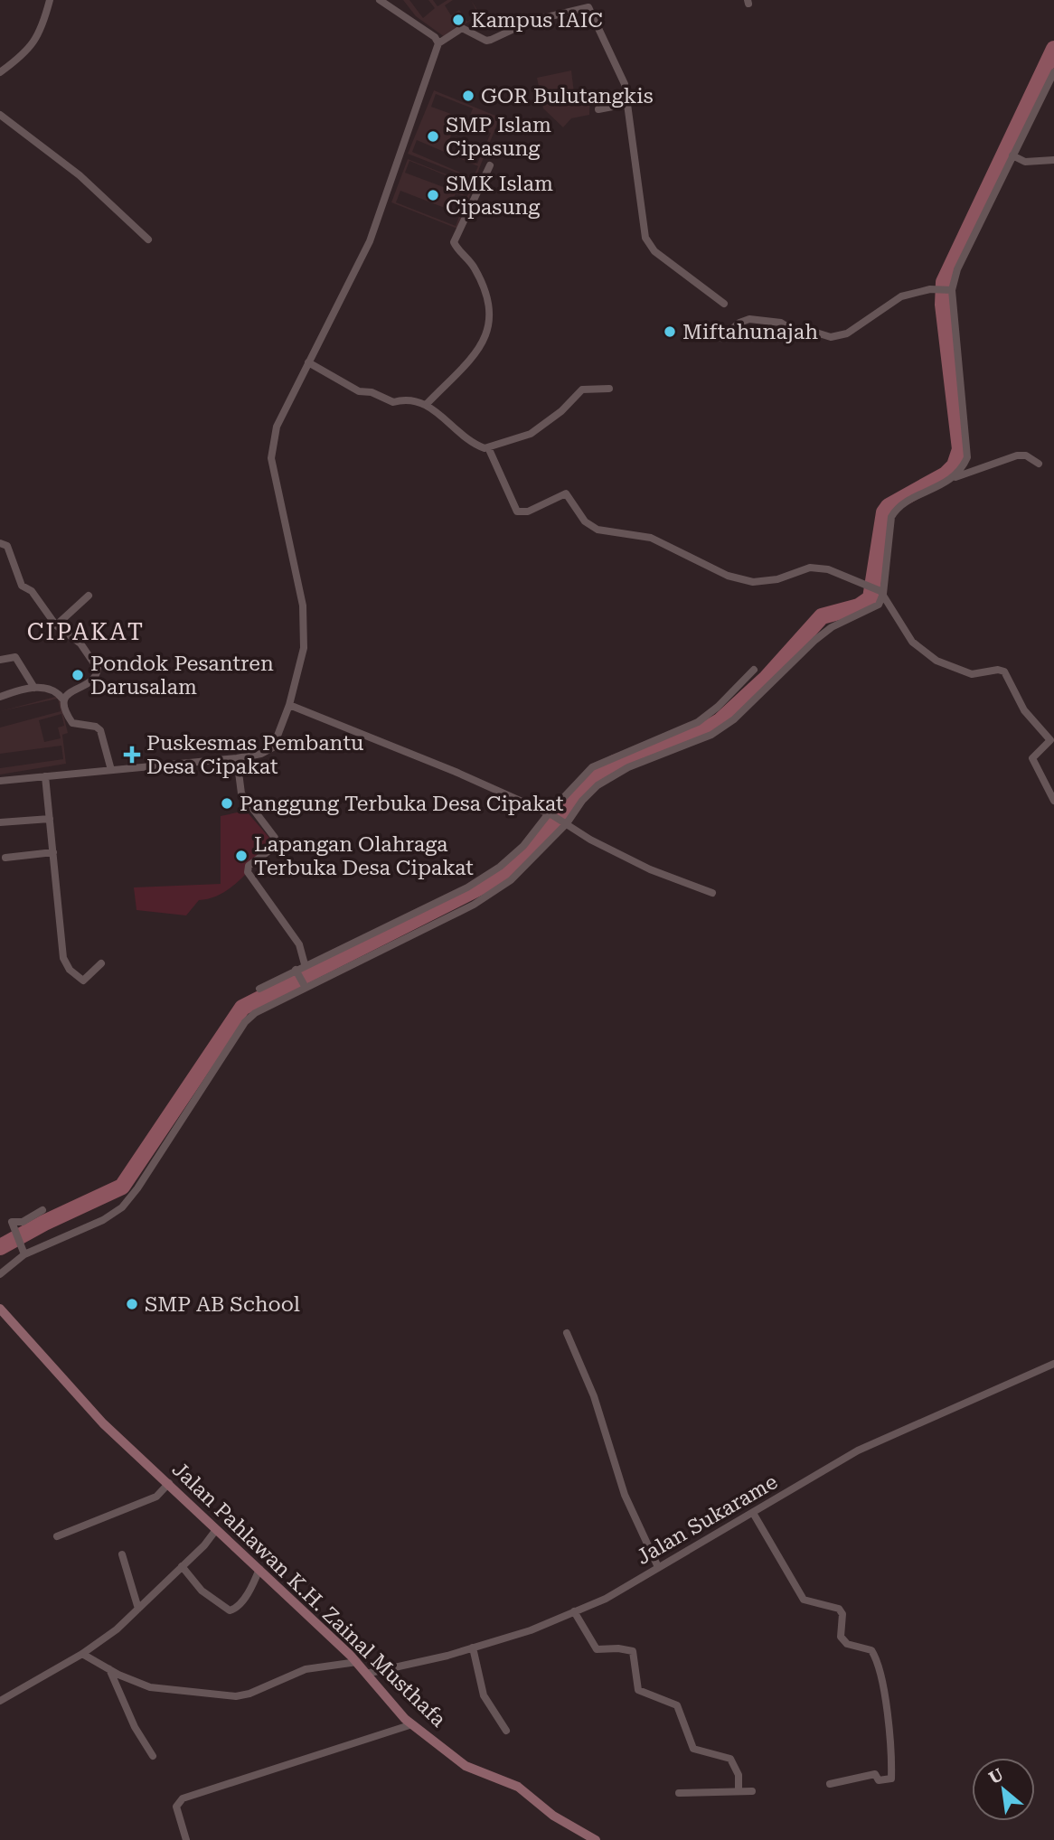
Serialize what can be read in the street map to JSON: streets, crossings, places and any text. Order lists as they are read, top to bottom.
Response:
{
  "streets": {
    "street": ["Jalan Sukarame", "Jalan Pahlawan K.H. Zainal Musthafa"]
  },
  "crossings": [
    ["Jalan Sukarame", "Jalan Pahlawan K.H. Zainal Musthafa"]
  ],
  "districts": ["CIPAKAT"],
  "places": {
    "other": [
      "Kampus IAIC",
      "GOR Bulutangkis",
      "SMP Islam Cipasung",
      "SMK Islam Cipasung",
      "Miftahunajah",
      "Pondok Pesantren Darusalam",
      "Panggung Terbuka Desa Cipakat",
      "Lapangan Olahraga Terbuka Desa Cipakat",
      "SMP AB School"
    ],
    "health": ["Puskesmas Pembantu Desa Cipakat"]
  },
  "north": "top left"
}
